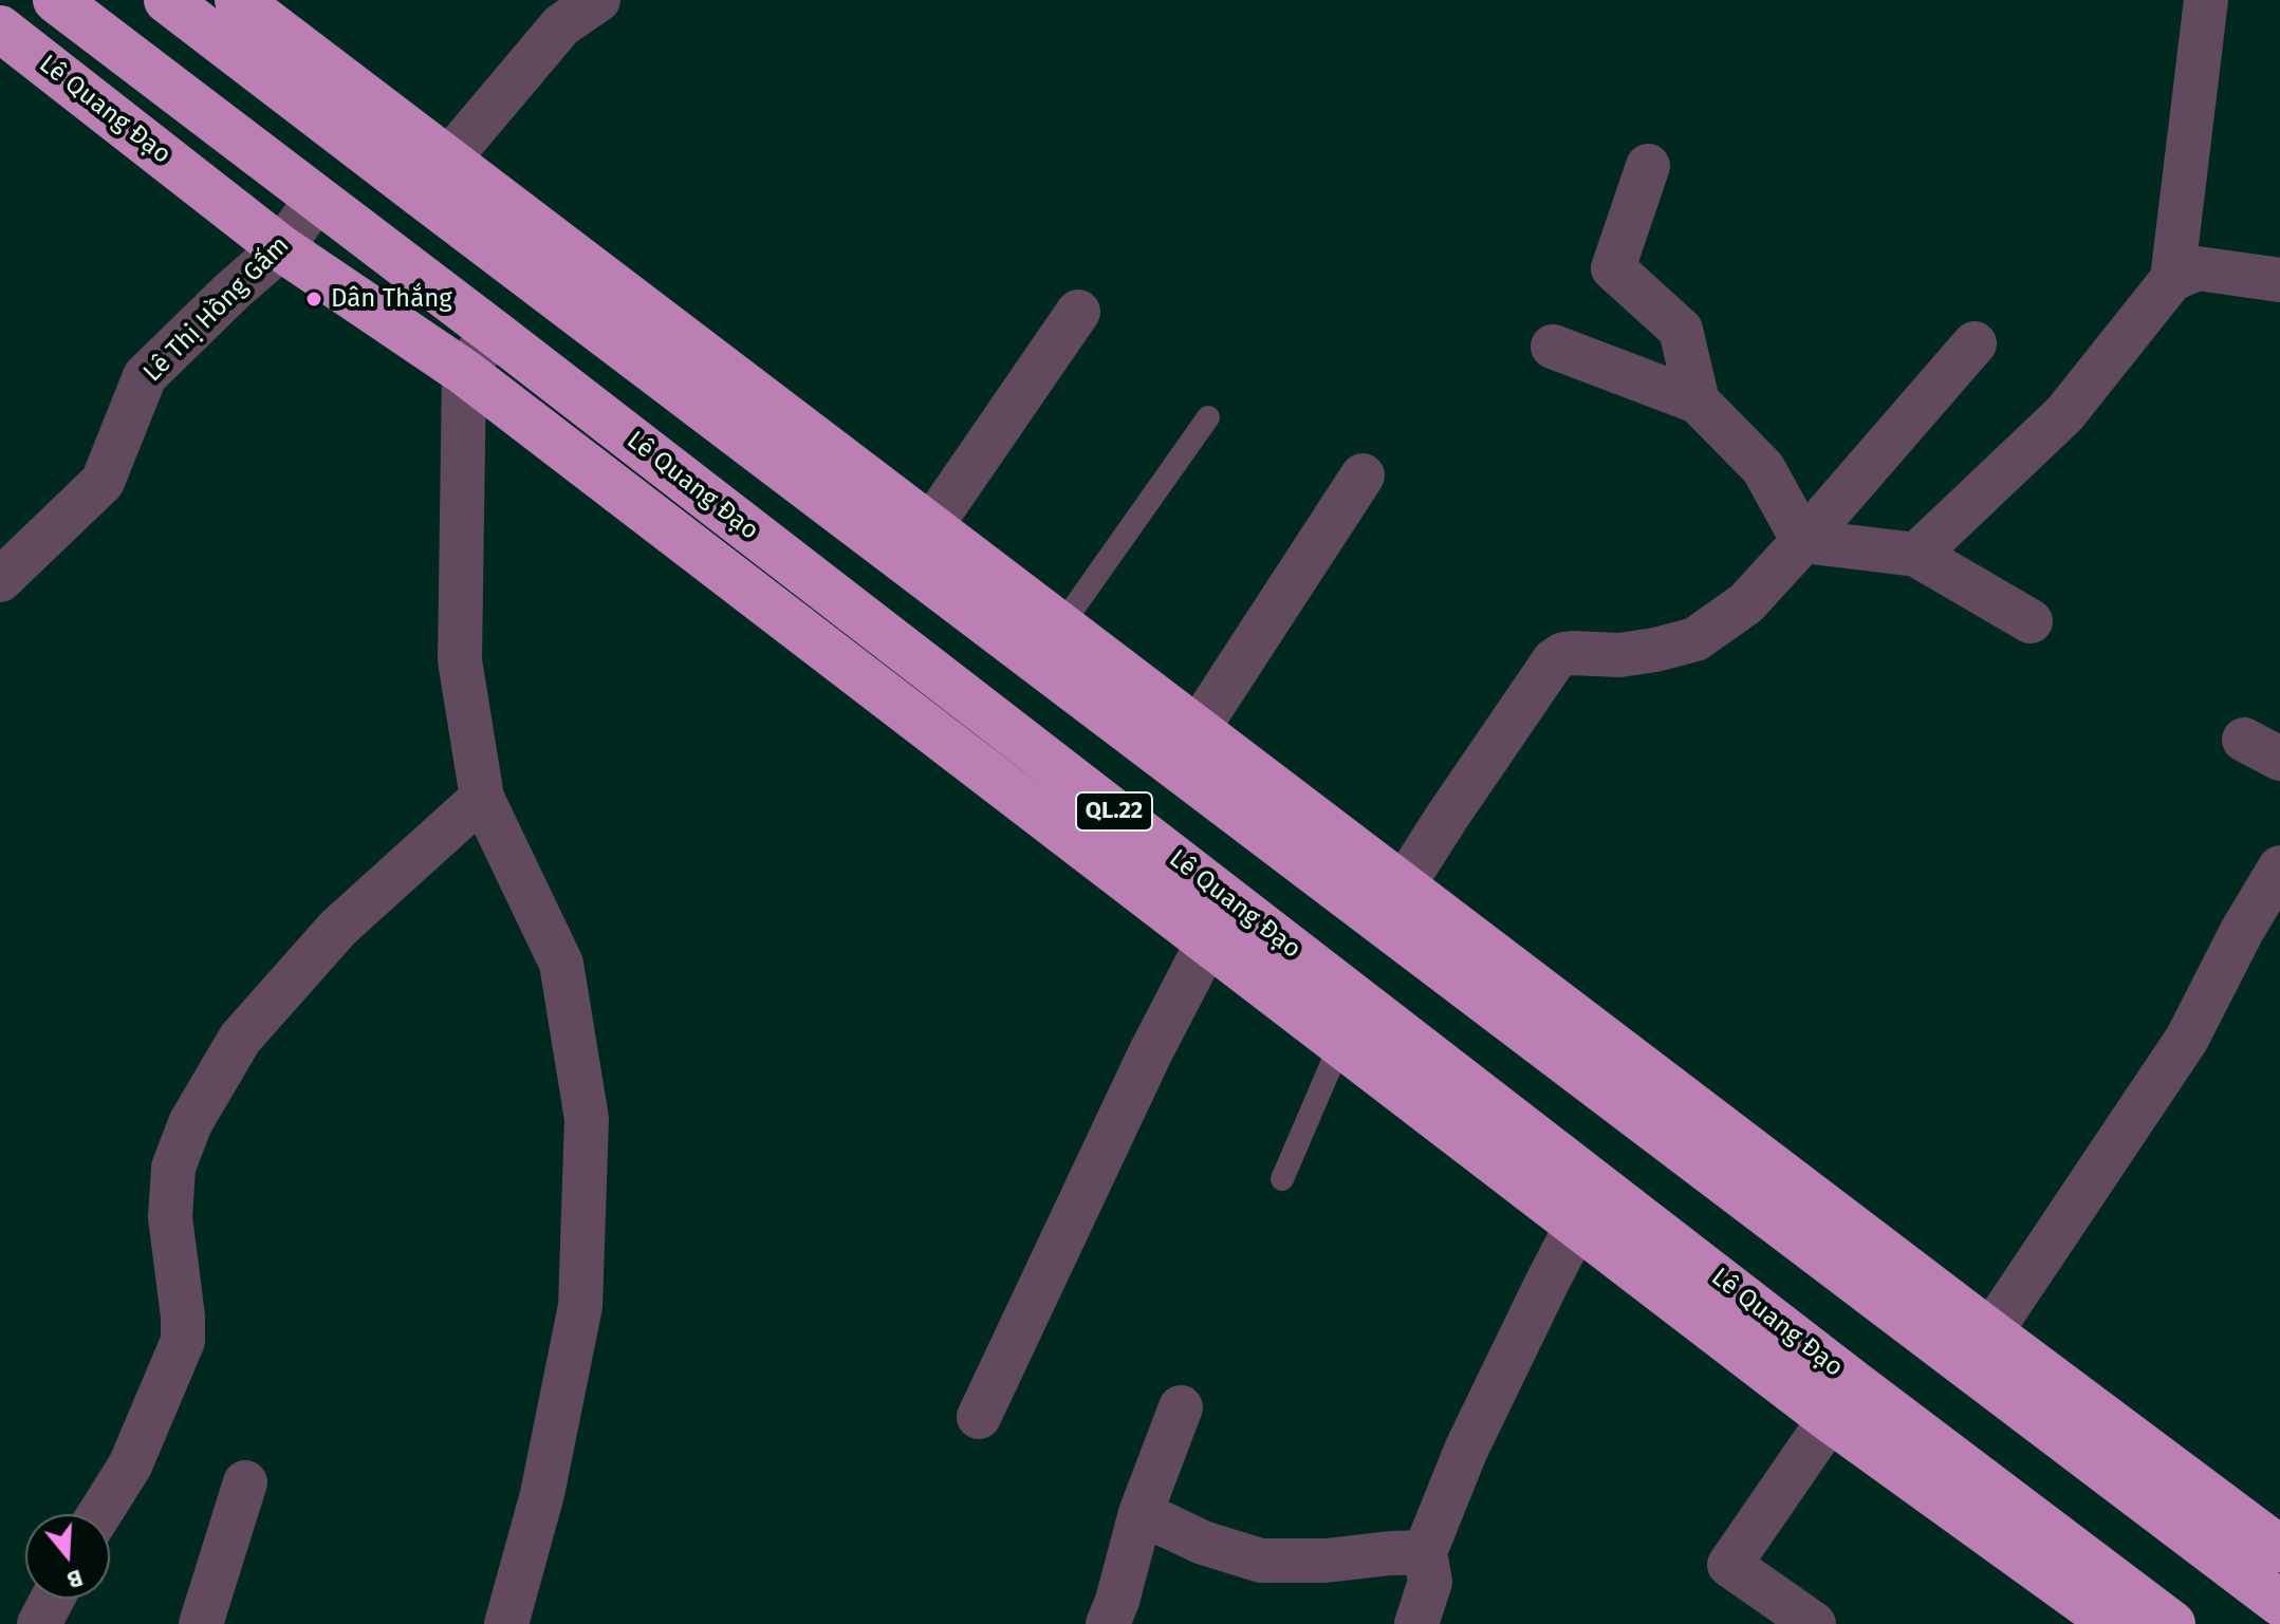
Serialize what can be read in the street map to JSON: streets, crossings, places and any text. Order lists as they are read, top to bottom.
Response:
{
  "streets": {
    "highway": ["Lê Quang Đạo", "QL.22"],
    "street": ["Lê Thị Hồng Gấm"]
  },
  "crossings": [
    ["Lê Quang Đạo", "Lê Thị Hồng Gấm"]
  ],
  "places": ["Dân Thắng"],
  "north": "bottom"
}
